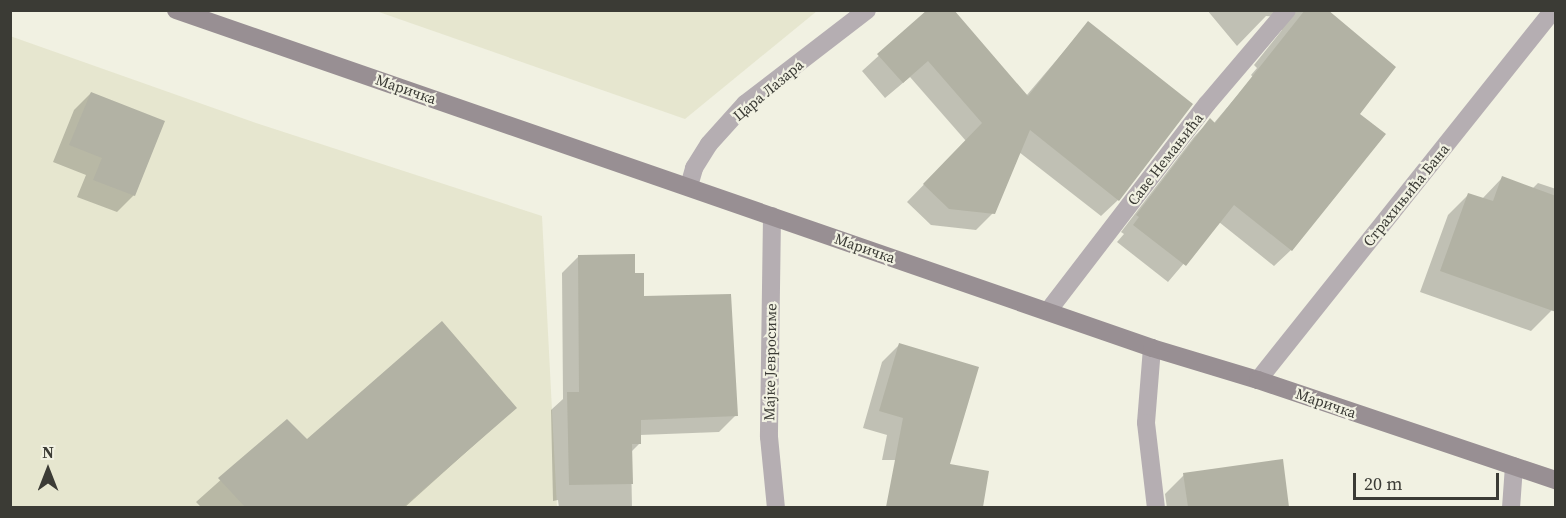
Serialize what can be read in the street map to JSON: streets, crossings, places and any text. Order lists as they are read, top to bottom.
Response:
{
  "streets": {
    "street": [
      "Маричка",
      "Цара Лазара",
      "Саве Немањића",
      "Страхињића Бана",
      "Мајке Јевросиме"
    ]
  },
  "crossings": [
    ["Маричка", "Цара Лазара"],
    ["Маричка", "Саве Немањића"],
    ["Маричка", "Страхињића Бана"],
    ["Маричка", "Мајке Јевросиме"]
  ],
  "scale_bar": "20 m",
  "north": "top"
}
